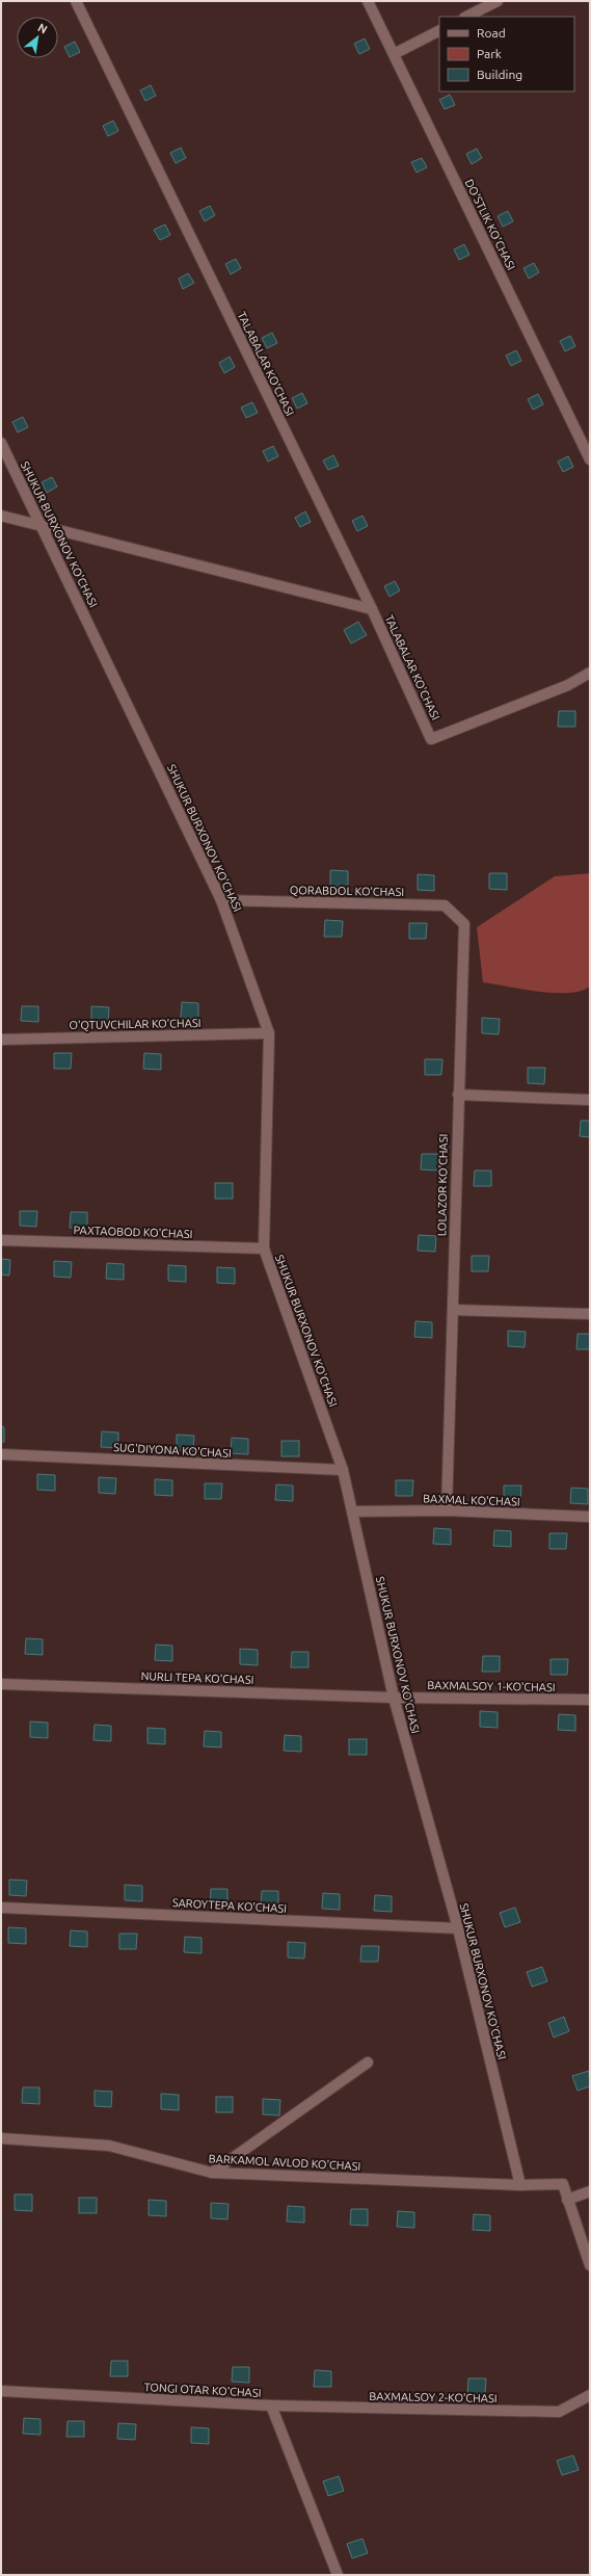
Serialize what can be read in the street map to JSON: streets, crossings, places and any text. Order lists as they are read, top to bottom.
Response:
{
  "streets": {
    "street": [
      "DO'STLIK KO'CHASI",
      "TALABALAR KO'CHASI",
      "SHUKUR BURXONOV KO'CHASI",
      "QORABDOL KO'CHASI",
      "O'QTUVCHILAR KO'CHASI",
      "LOLAZOR KO'CHASI",
      "PAXTAOBOD KO'CHASI",
      "SUG'DIYONA KO'CHASI",
      "BAXMAL KO'CHASI",
      "NURLI TEPA KO'CHASI",
      "BAXMALSOY 1-KO'CHASI",
      "SAROYTEPA KO'CHASI",
      "BARKAMOL AVLOD KO'CHASI",
      "TONGI OTAR KO'CHASI",
      "BAXMALSOY 2-KO'CHASI"
    ]
  },
  "crossings": [
    ["SHUKUR BURXONOV KO'CHASI", "QORABDOL KO'CHASI"],
    ["SHUKUR BURXONOV KO'CHASI", "O'QTUVCHILAR KO'CHASI"],
    ["SHUKUR BURXONOV KO'CHASI", "PAXTAOBOD KO'CHASI"],
    ["SHUKUR BURXONOV KO'CHASI", "SUG'DIYONA KO'CHASI"],
    ["SHUKUR BURXONOV KO'CHASI", "BAXMAL KO'CHASI"],
    ["SHUKUR BURXONOV KO'CHASI", "NURLI TEPA KO'CHASI"],
    ["SHUKUR BURXONOV KO'CHASI", "BAXMALSOY 1-KO'CHASI"],
    ["SHUKUR BURXONOV KO'CHASI", "SAROYTEPA KO'CHASI"],
    ["SHUKUR BURXONOV KO'CHASI", "BARKAMOL AVLOD KO'CHASI"],
    ["QORABDOL KO'CHASI", "LOLAZOR KO'CHASI"],
    ["LOLAZOR KO'CHASI", "BAXMAL KO'CHASI"],
    ["NURLI TEPA KO'CHASI", "BAXMALSOY 1-KO'CHASI"],
    ["TONGI OTAR KO'CHASI", "BAXMALSOY 2-KO'CHASI"]
  ],
  "legend": ["Road", "Park", "Building"],
  "north": "top right"
}
